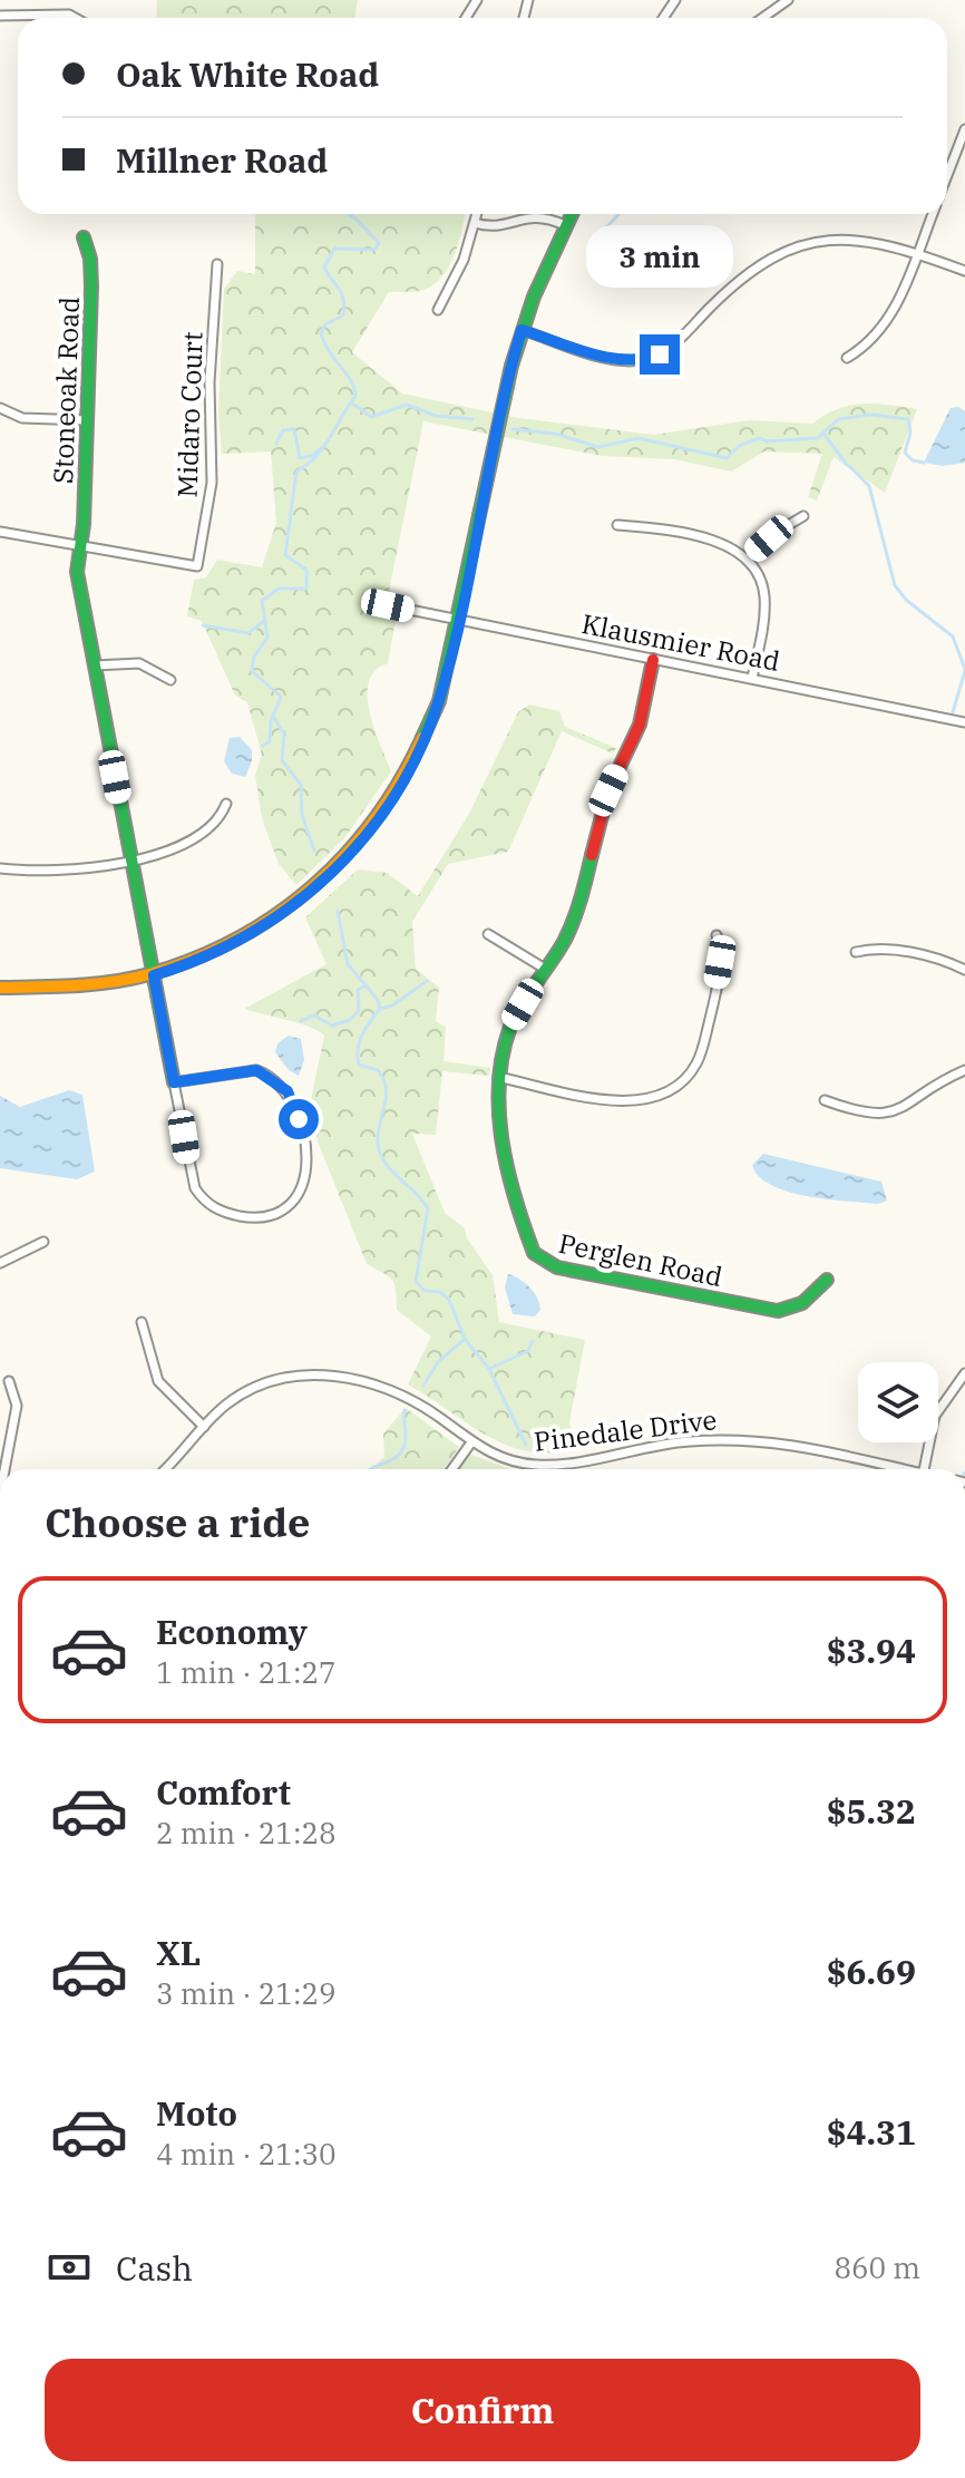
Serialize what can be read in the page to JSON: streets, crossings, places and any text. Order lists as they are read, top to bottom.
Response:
{
  "streets": {
    "main road": ["Stoneoak Road", "Perglen Road"],
    "street": ["Midaro Court", "Klausmier Road", "Pinedale Drive"]
  },
  "crossings": [
    ["Stoneoak Road", "Midaro Court"],
    ["Klausmier Road", "Perglen Road"]
  ],
  "page": {
    "banner": ["Oak White Road", "Millner Road"],
    "bubble": "3 min",
    "heading": "Choose a ride",
    "list": [
      {
        "name": "Economy",
        "note": "1 min · 21:27",
        "value": "$3.94"
      },
      {
        "name": "Comfort",
        "note": "2 min · 21:28",
        "value": "$5.32"
      },
      {
        "name": "XL",
        "note": "3 min · 21:29",
        "value": "$6.69"
      },
      {
        "name": "Moto",
        "note": "4 min · 21:30",
        "value": "$4.31"
      }
    ],
    "pay": ["Cash", "860 m"],
    "buttons": "Confirm"
  }
}
